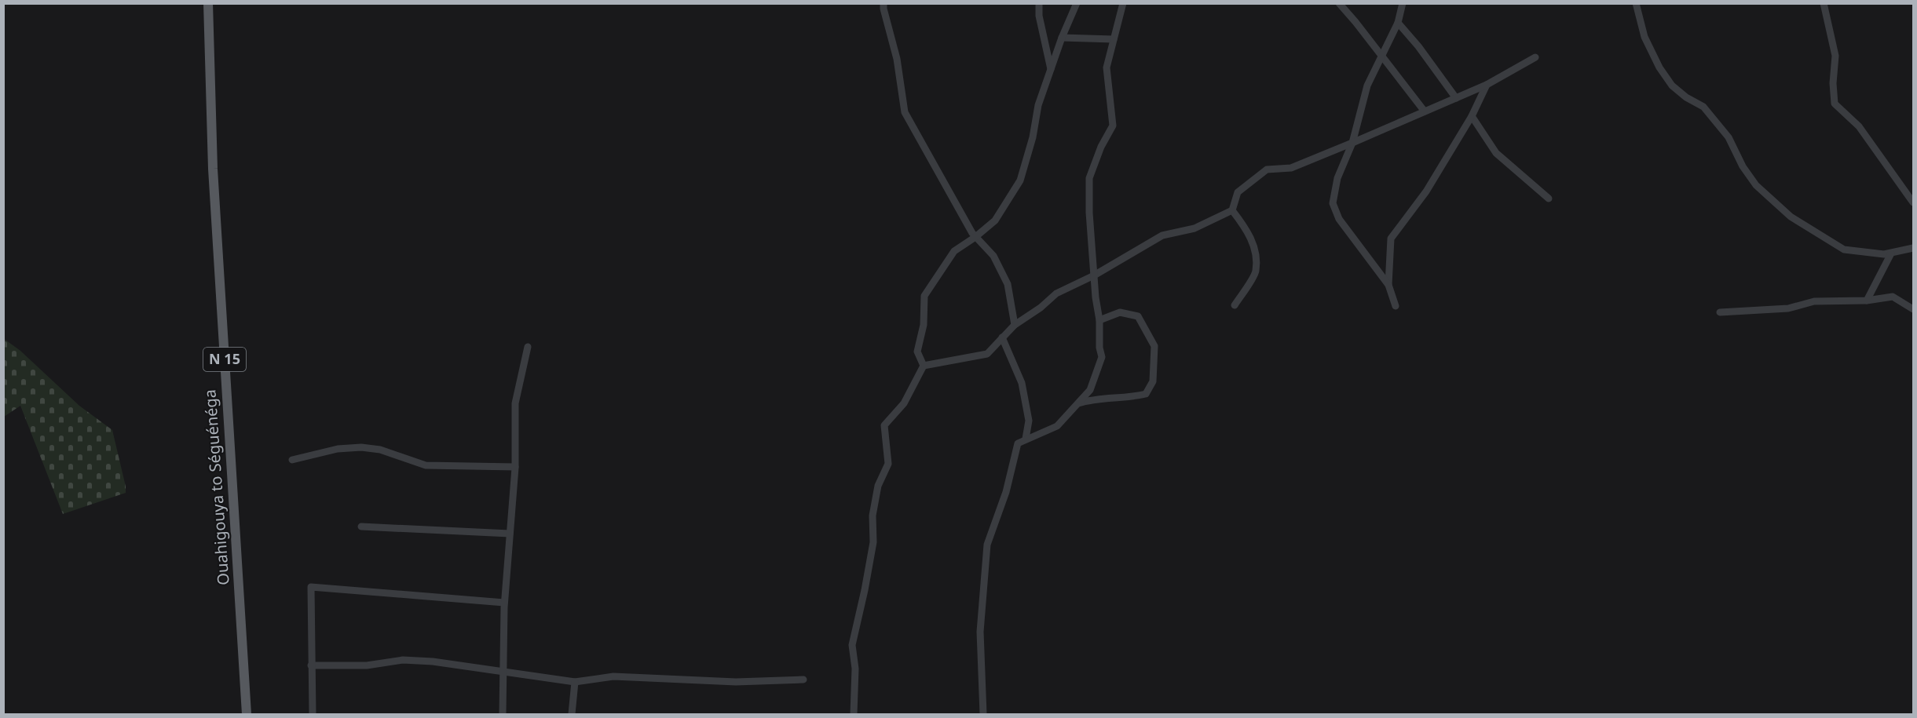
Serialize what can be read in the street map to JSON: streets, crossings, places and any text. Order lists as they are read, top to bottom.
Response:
{
  "streets": {
    "main road": ["N 15", "Ouahigouya to Séguénéga"]
  }
}
